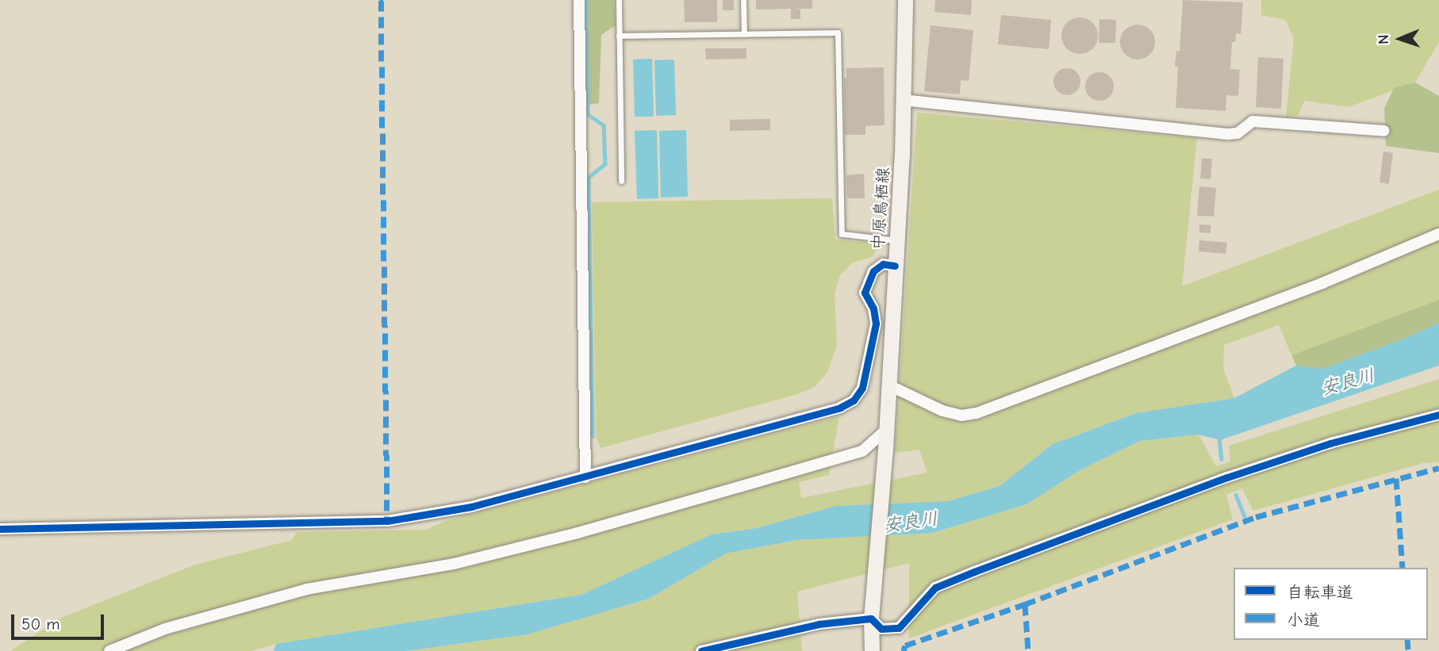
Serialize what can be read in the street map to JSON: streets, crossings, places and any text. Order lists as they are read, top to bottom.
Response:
{
  "streets": {
    "main road": ["中原鳥栖線"]
  },
  "water": ["安良川"],
  "legend": ["自転車道", "小道"],
  "scale_bar": "50 m",
  "north": "left"
}
